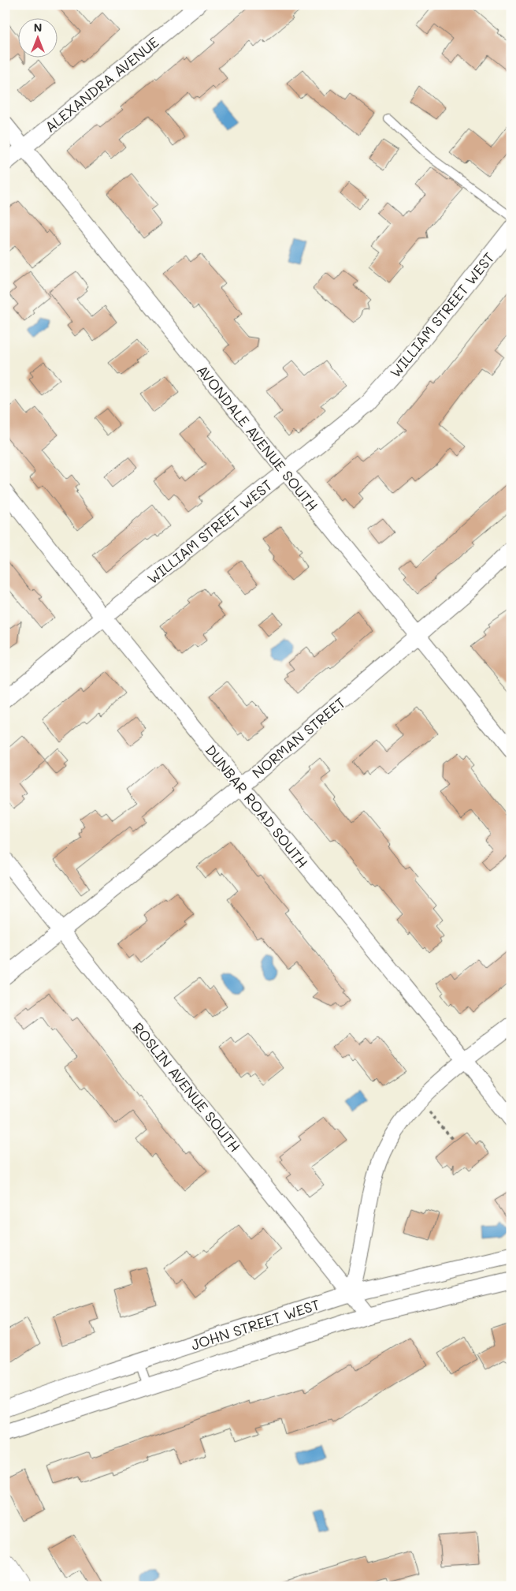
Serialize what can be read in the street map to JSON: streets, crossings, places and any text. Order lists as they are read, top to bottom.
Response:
{
  "streets": {
    "street": [
      "ALEXANDRA AVENUE",
      "WILLIAM STREET WEST",
      "AVONDALE AVENUE SOUTH",
      "NORMAN STREET",
      "DUNBAR ROAD SOUTH",
      "ROSLIN AVENUE SOUTH",
      "JOHN STREET WEST"
    ]
  },
  "crossings": [
    ["ALEXANDRA AVENUE", "AVONDALE AVENUE SOUTH"],
    ["WILLIAM STREET WEST", "AVONDALE AVENUE SOUTH"],
    ["WILLIAM STREET WEST", "DUNBAR ROAD SOUTH"],
    ["AVONDALE AVENUE SOUTH", "NORMAN STREET"],
    ["NORMAN STREET", "DUNBAR ROAD SOUTH"],
    ["NORMAN STREET", "ROSLIN AVENUE SOUTH"],
    ["ROSLIN AVENUE SOUTH", "JOHN STREET WEST"]
  ],
  "north": "top"
}
